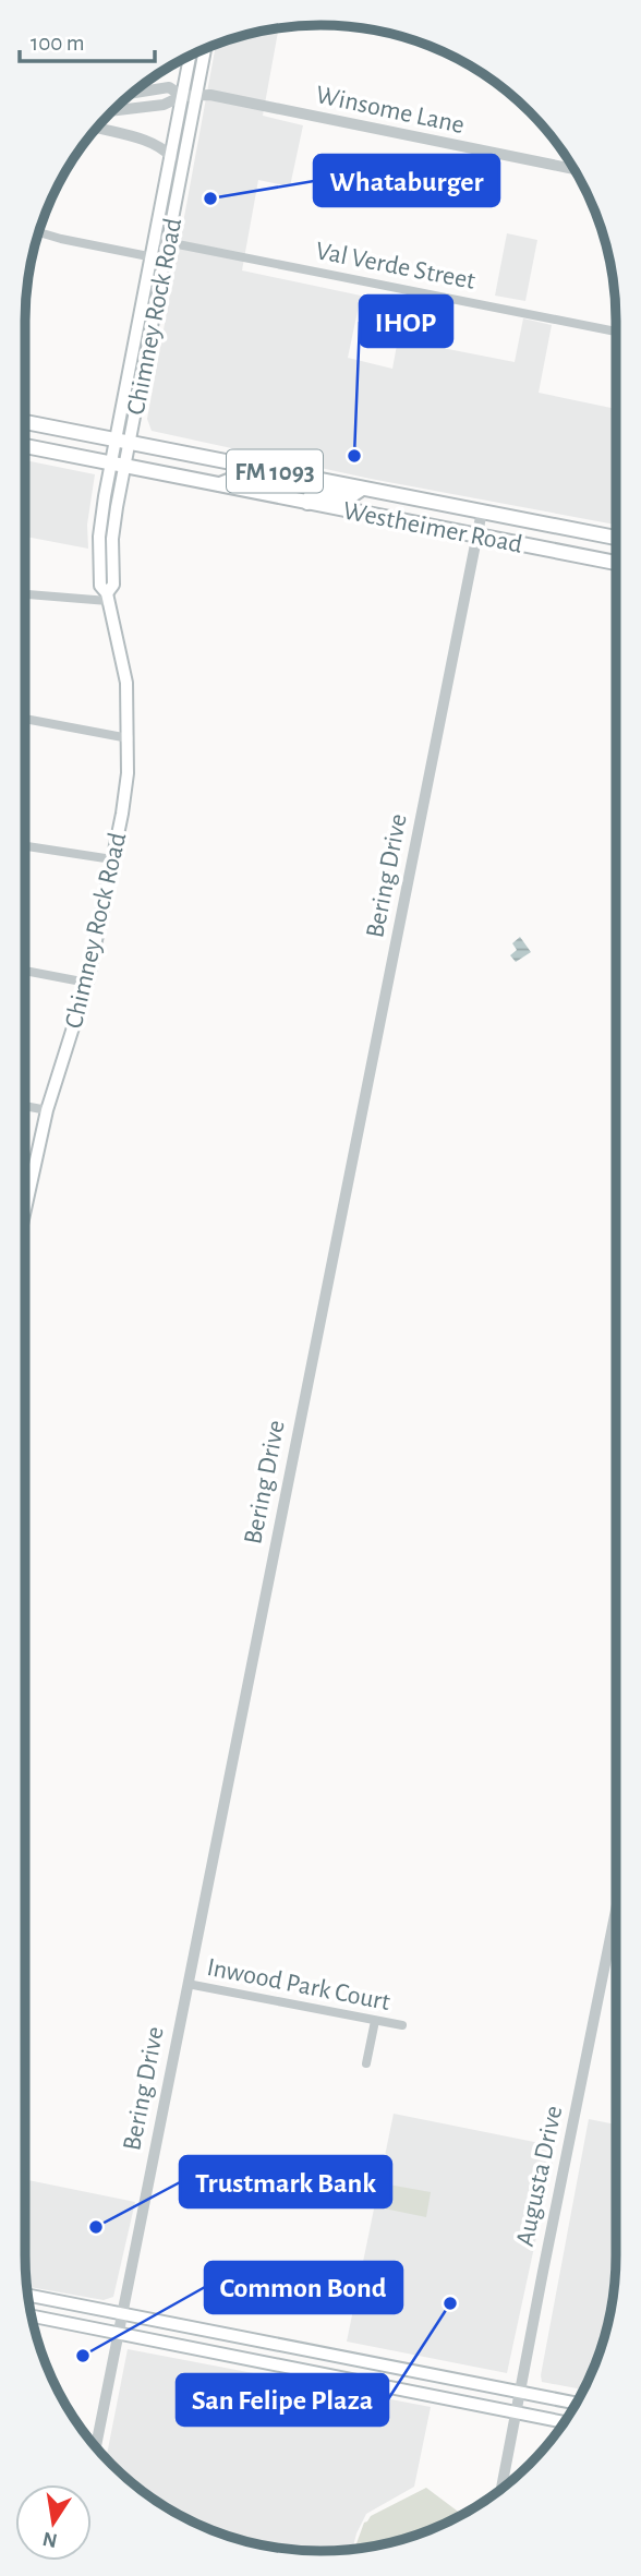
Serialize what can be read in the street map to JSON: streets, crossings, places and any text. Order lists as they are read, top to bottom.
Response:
{
  "streets": {
    "main road": ["Chimney Rock Road", "FM 1093", "Westheimer Road"],
    "street": [
      "Winsome Lane",
      "Val Verde Street",
      "Bering Drive",
      "Inwood Park Court",
      "Augusta Drive"
    ]
  },
  "crossings": [
    ["Winsome Lane", "Chimney Rock Road"],
    ["Val Verde Street", "Chimney Rock Road"],
    ["Chimney Rock Road", "Westheimer Road"],
    ["Westheimer Road", "Bering Drive"],
    ["Bering Drive", "Inwood Park Court"]
  ],
  "places": [
    "Whataburger",
    "IHOP",
    "Trustmark Bank",
    "San Felipe Plaza",
    "Common Bond"
  ],
  "scale_bar": "100 m",
  "north": "bottom"
}
